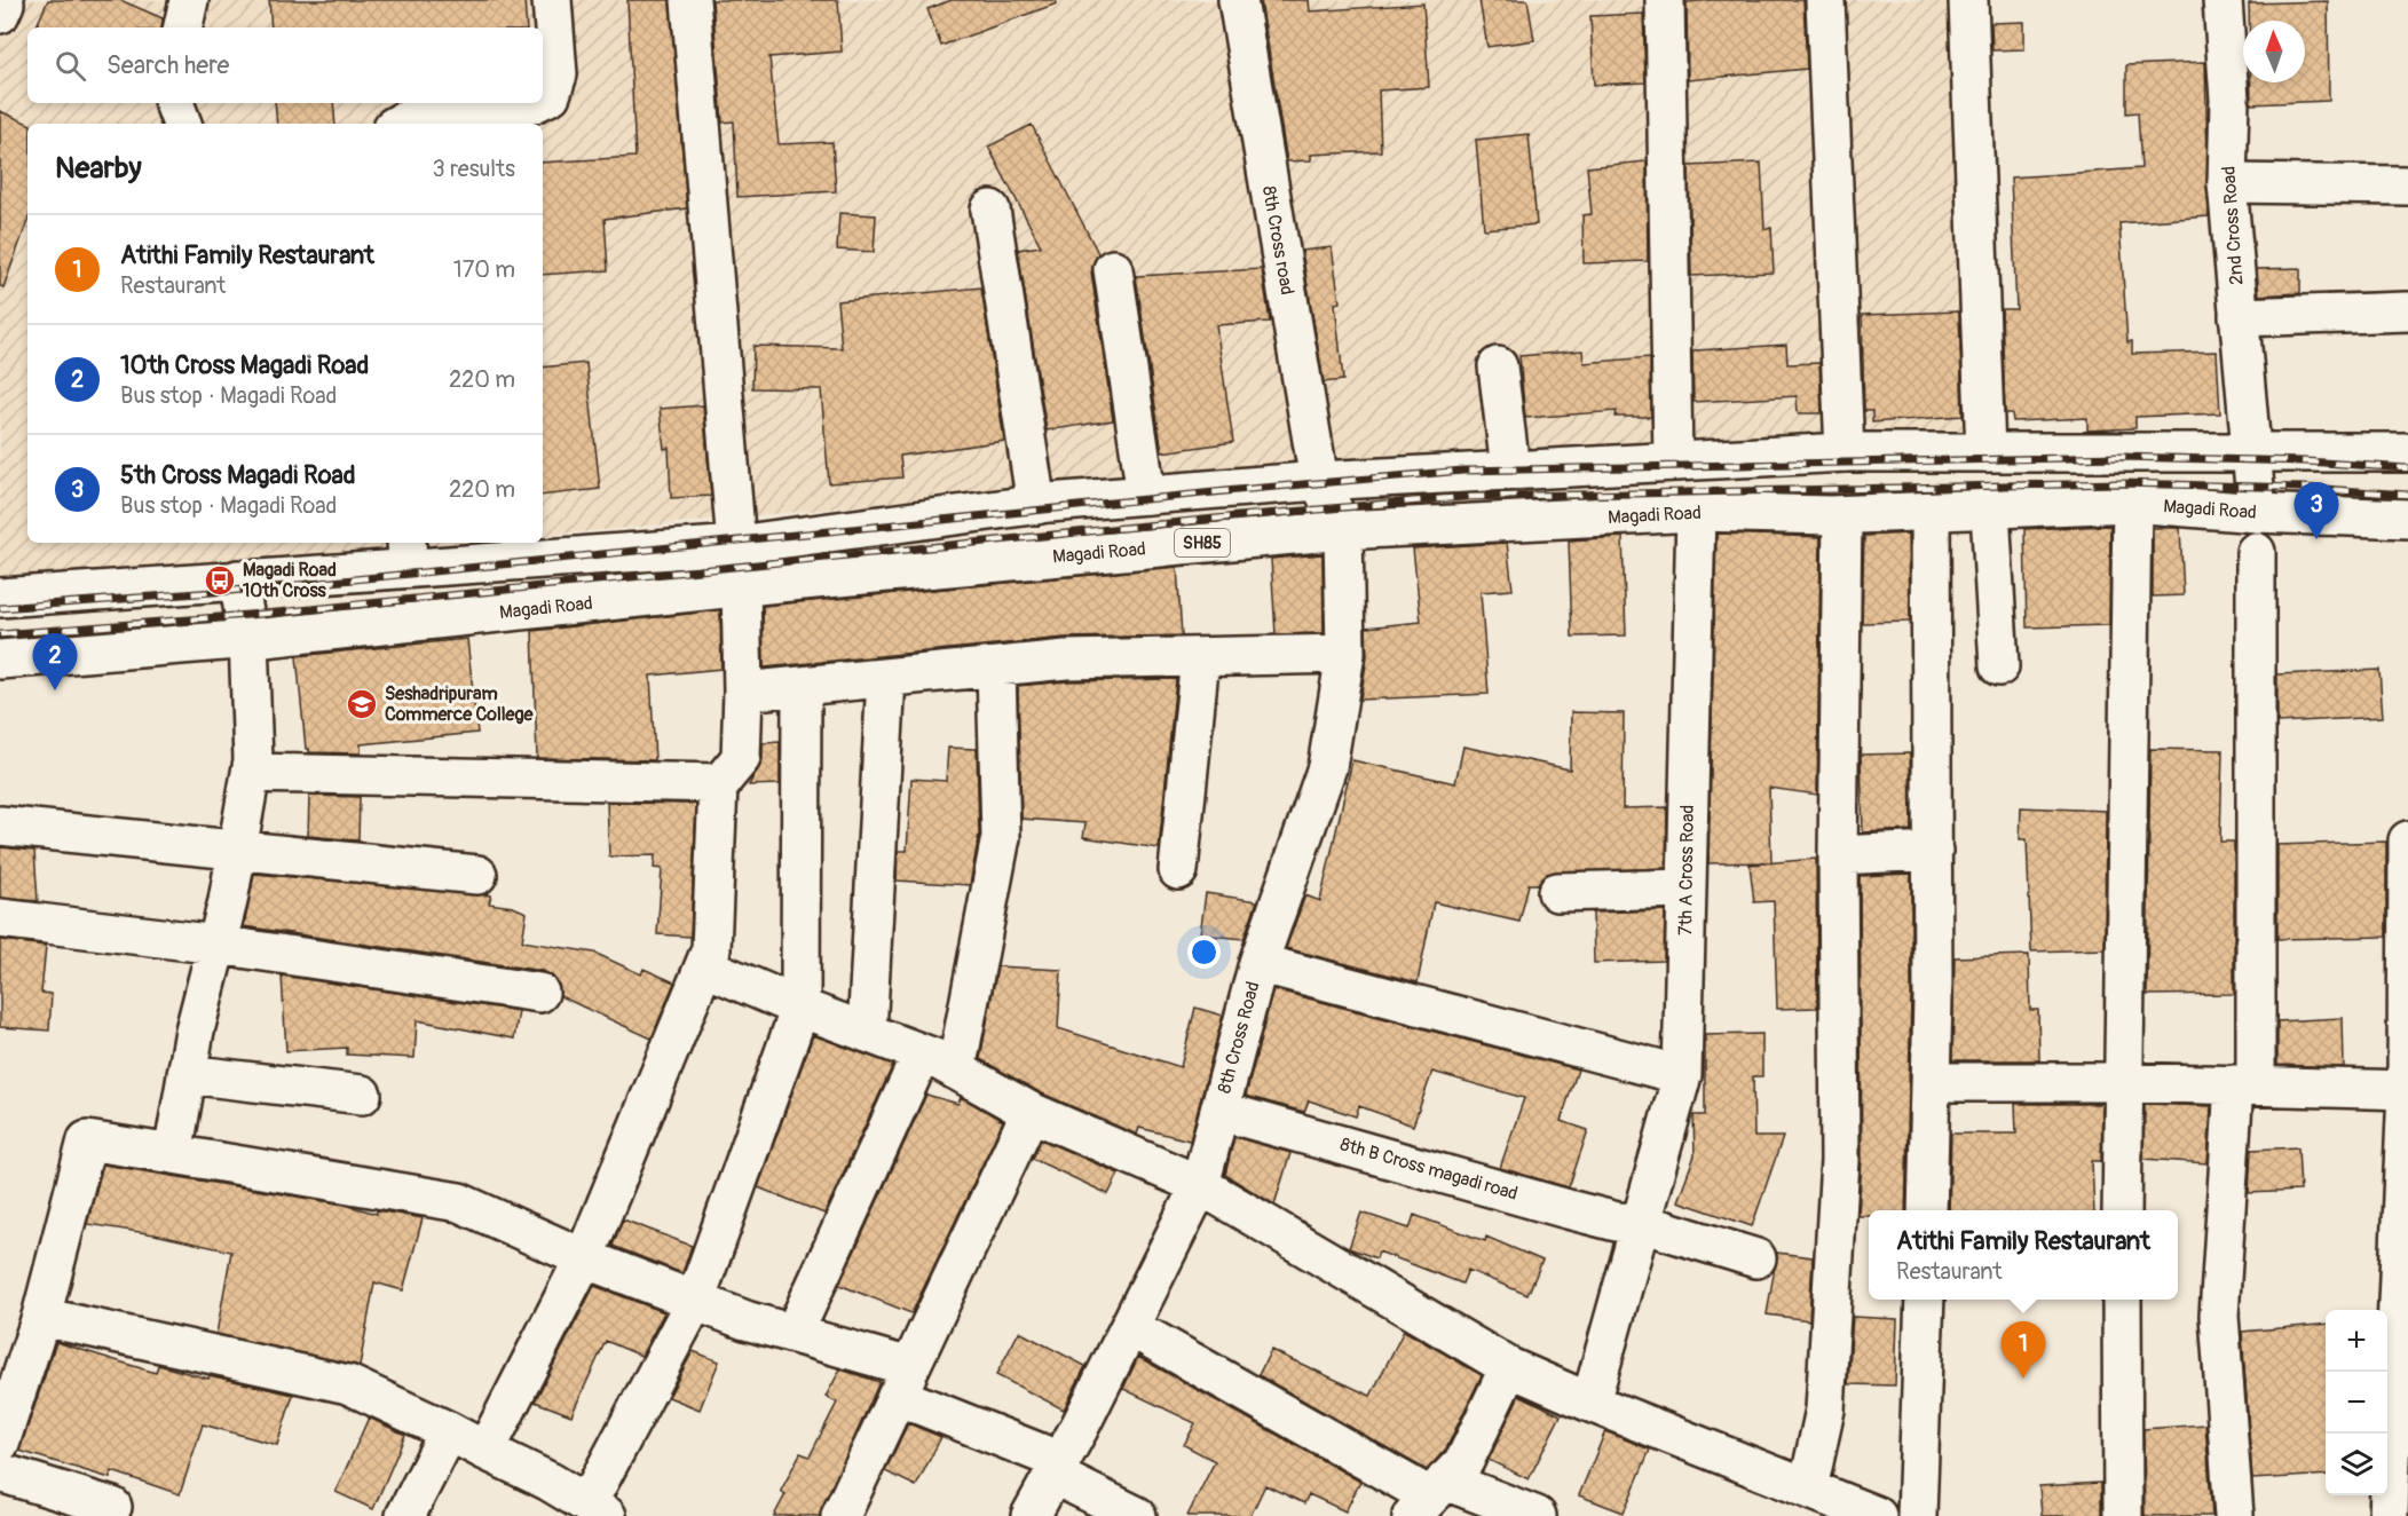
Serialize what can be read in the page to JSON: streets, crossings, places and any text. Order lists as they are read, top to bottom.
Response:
{
  "streets": {
    "street": [
      "2nd Cross Road",
      "8th Cross road",
      "Magadi Road",
      "SH85",
      "7th A Cross Road",
      "8th Cross Road",
      "8th B Cross magadi road"
    ]
  },
  "crossings": [
    ["2nd Cross Road", "Magadi Road"],
    ["8th Cross road", "Magadi Road"],
    ["8th Cross road", "8th Cross Road"],
    ["Magadi Road", "7th A Cross Road"],
    ["Magadi Road", "8th Cross Road"],
    ["7th A Cross Road", "8th B Cross magadi road"],
    ["8th Cross Road", "8th B Cross magadi road"]
  ],
  "places": {
    "bus stop": ["Magadi Road 10th Cross"],
    "school or university": ["Seshadripuram Commerce College"]
  },
  "north": "top",
  "page": {
    "search": "Search here",
    "heading": ["Nearby", "3 results"],
    "list": [
      {
        "mark": "1",
        "name": "Atithi Family Restaurant",
        "note": "Restaurant",
        "value": "170 m"
      },
      {
        "mark": "2",
        "name": "10th Cross Magadi Road",
        "note": "Bus stop · Magadi Road",
        "value": "220 m"
      },
      {
        "mark": "3",
        "name": "5th Cross Magadi Road",
        "note": "Bus stop · Magadi Road",
        "value": "220 m"
      }
    ],
    "pins": ["3", "2", "1"],
    "popup": ["Atithi Family Restaurant", "Restaurant"],
    "map_buttons": ["+", "−"]
  }
}
